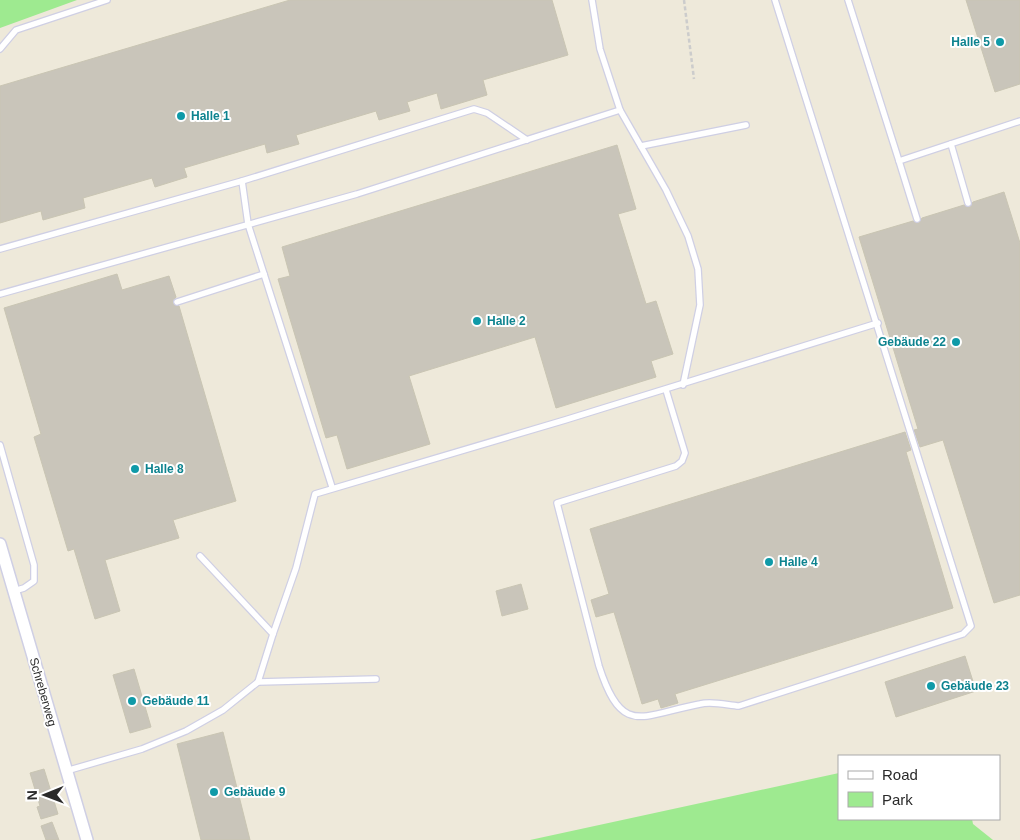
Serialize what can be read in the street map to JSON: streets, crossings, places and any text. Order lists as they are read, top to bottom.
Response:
{
  "streets": {
    "street": ["Schreberweg"]
  },
  "places": [
    "Halle 5",
    "Halle 1",
    "Halle 2",
    "Gebäude 22",
    "Halle 8",
    "Halle 4",
    "Gebäude 23",
    "Gebäude 11",
    "Gebäude 9"
  ],
  "legend": ["Road", "Park"],
  "north": "left"
}
